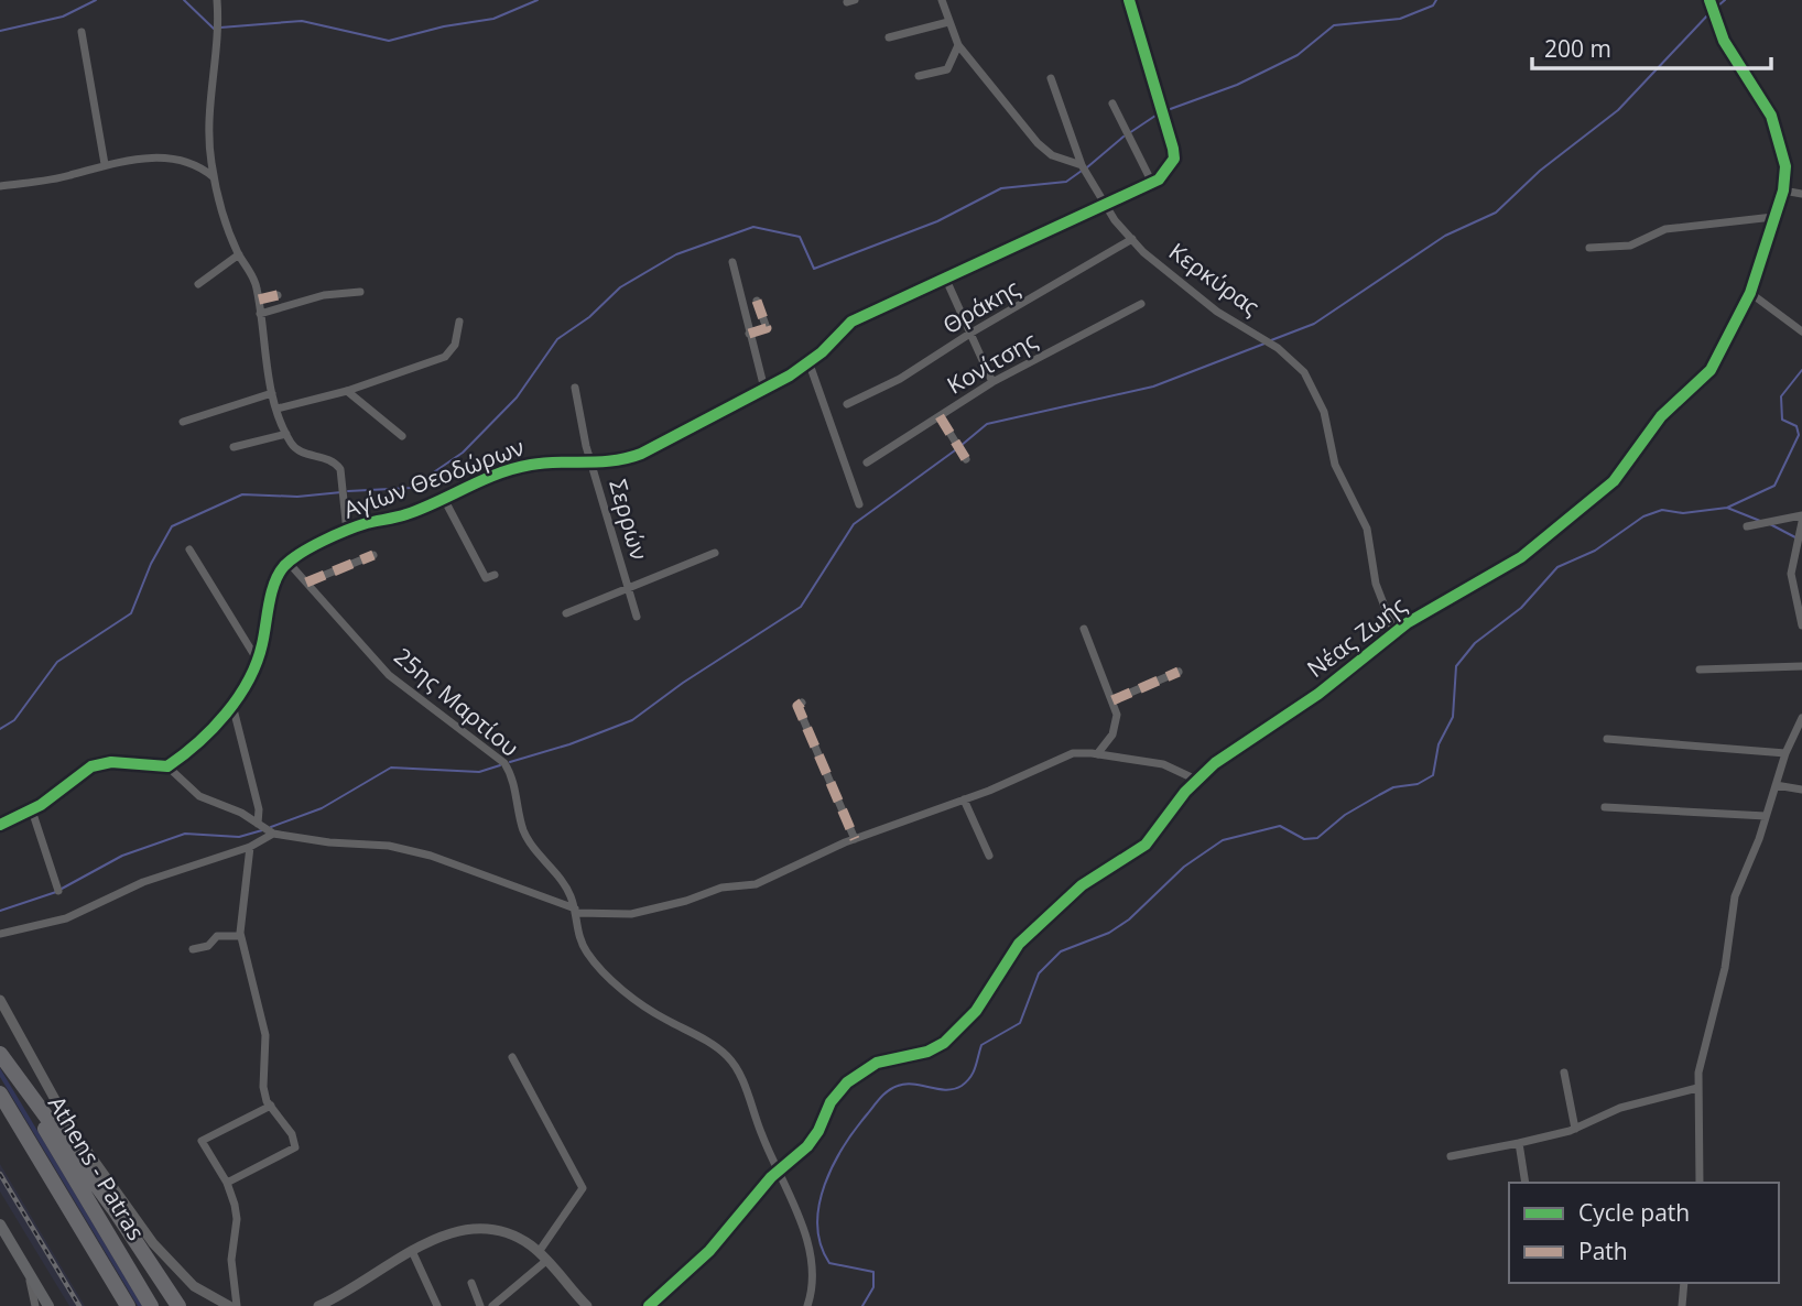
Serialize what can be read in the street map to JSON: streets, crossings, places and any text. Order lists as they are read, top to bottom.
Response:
{
  "streets": {
    "highway": ["Athens - Patras"],
    "street": [
      "Κερκύρας",
      "Θράκης",
      "Κονίτσης",
      "Αγίων Θεοδώρων",
      "Σερρών",
      "Νέας Ζωής",
      "25ης Μαρτίου"
    ]
  },
  "crossings": [
    ["Κερκύρας", "Θράκης"],
    ["Κερκύρας", "Αγίων Θεοδώρων"],
    ["Κερκύρας", "Νέας Ζωής"],
    ["Αγίων Θεοδώρων", "Σερρών"],
    ["Αγίων Θεοδώρων", "25ης Μαρτίου"],
    ["Νέας Ζωής", "25ης Μαρτίου"]
  ],
  "legend": ["Cycle path", "Path"],
  "scale_bar": "200 m"
}
